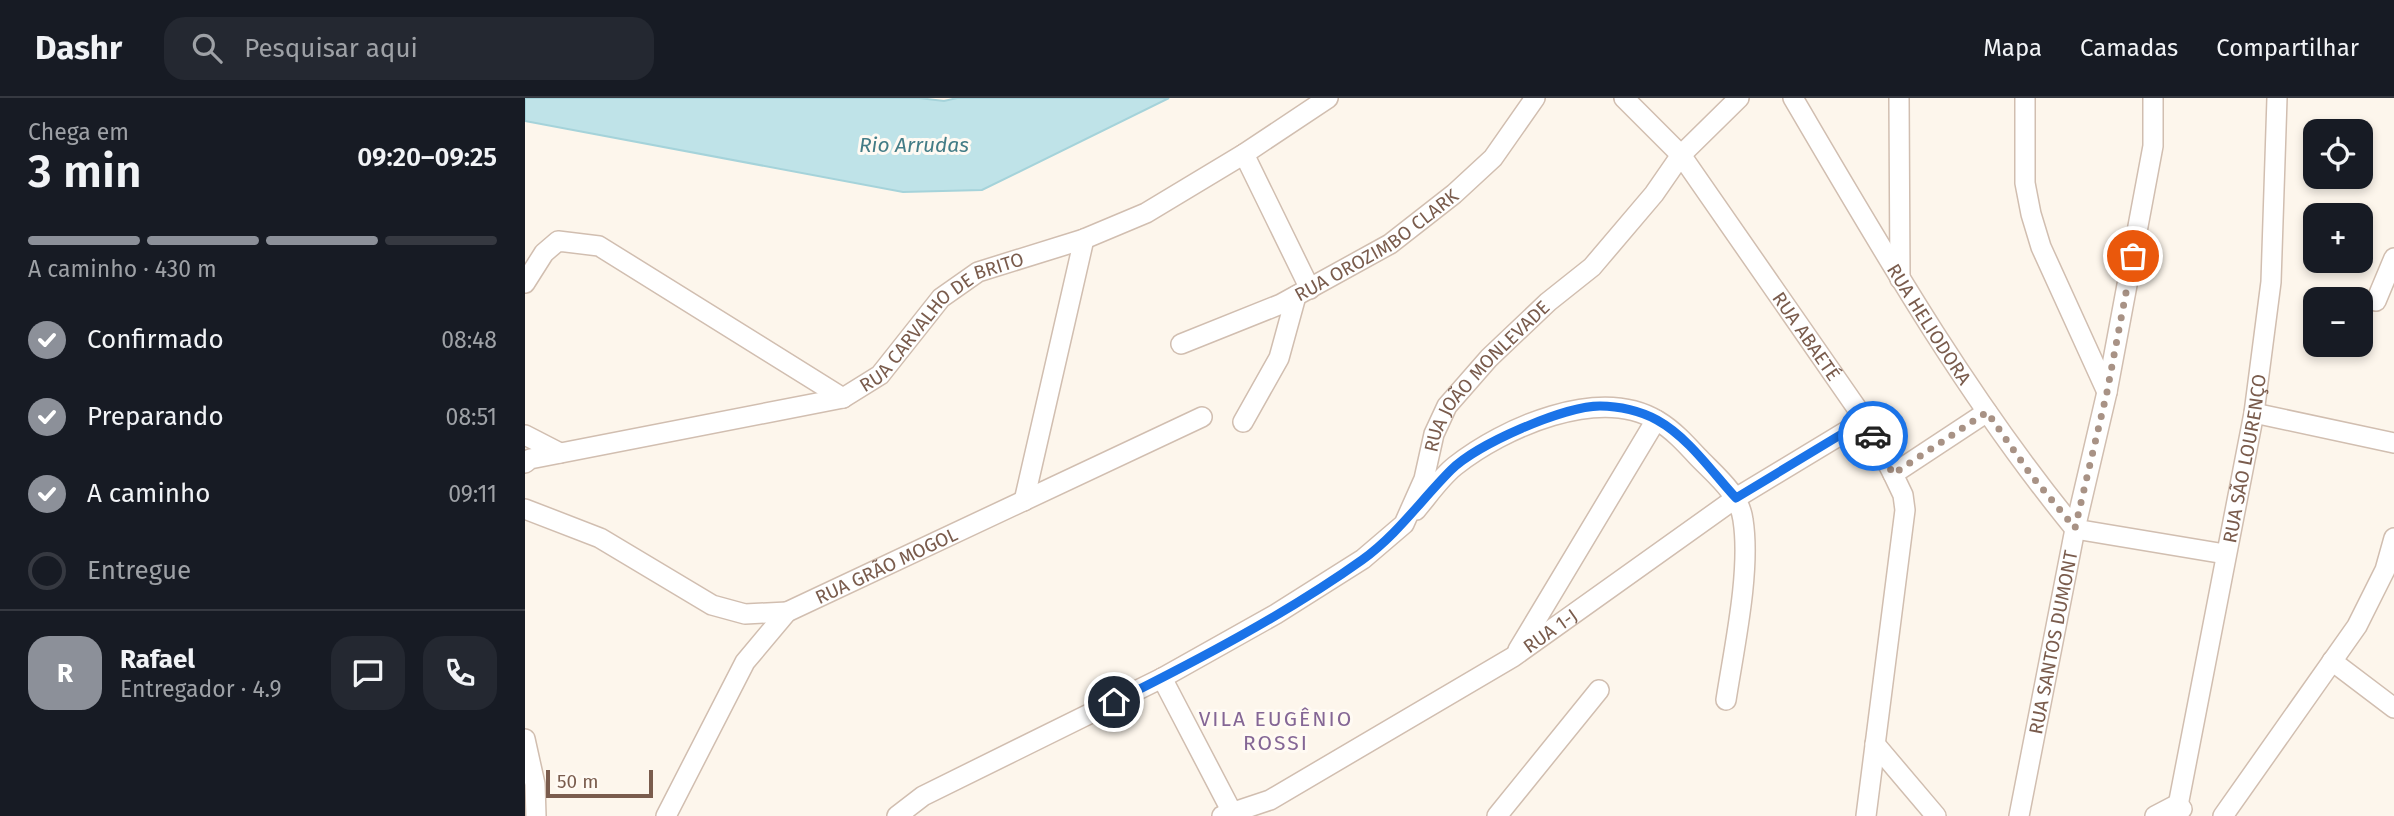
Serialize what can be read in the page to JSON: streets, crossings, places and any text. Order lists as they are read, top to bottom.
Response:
{
  "streets": {
    "street": [
      "RUA OROZIMBO CLARK",
      "RUA HELIODORA",
      "RUA CARVALHO DE BRITO",
      "RUA ABAETÉ",
      "RUA JOÃO MONLEVADE",
      "RUA SÃO LOURENÇO",
      "RUA GRÃO MOGOL",
      "RUA 1-J",
      "RUA SANTOS DUMONT"
    ]
  },
  "crossings": [
    ["RUA HELIODORA", "RUA SANTOS DUMONT"],
    ["RUA ABAETÉ", "RUA JOÃO MONLEVADE"],
    ["RUA ABAETÉ", "RUA 1-J"]
  ],
  "districts": ["VILA EUGÊNIO ROSSI"],
  "water": ["Rio Arrudas"],
  "scale_bar": "50 m",
  "page": {
    "header": "Dashr",
    "search": "Pesquisar aqui",
    "nav": ["Mapa", "Camadas", "Compartilhar"],
    "heading": ["3 min", "Chega em", "09:20–09:25"],
    "panel": ["Rafael", "Entregador · 4.9"],
    "map_buttons": ["+", "−"],
    "bar": "A caminho · 430 m",
    "list": [
      ["Confirmado", "08:48"],
      ["Preparando", "08:51"],
      ["A caminho", "09:11"],
      "Entregue"
    ],
    "round": "R",
    "scale": "50 m"
  }
}
